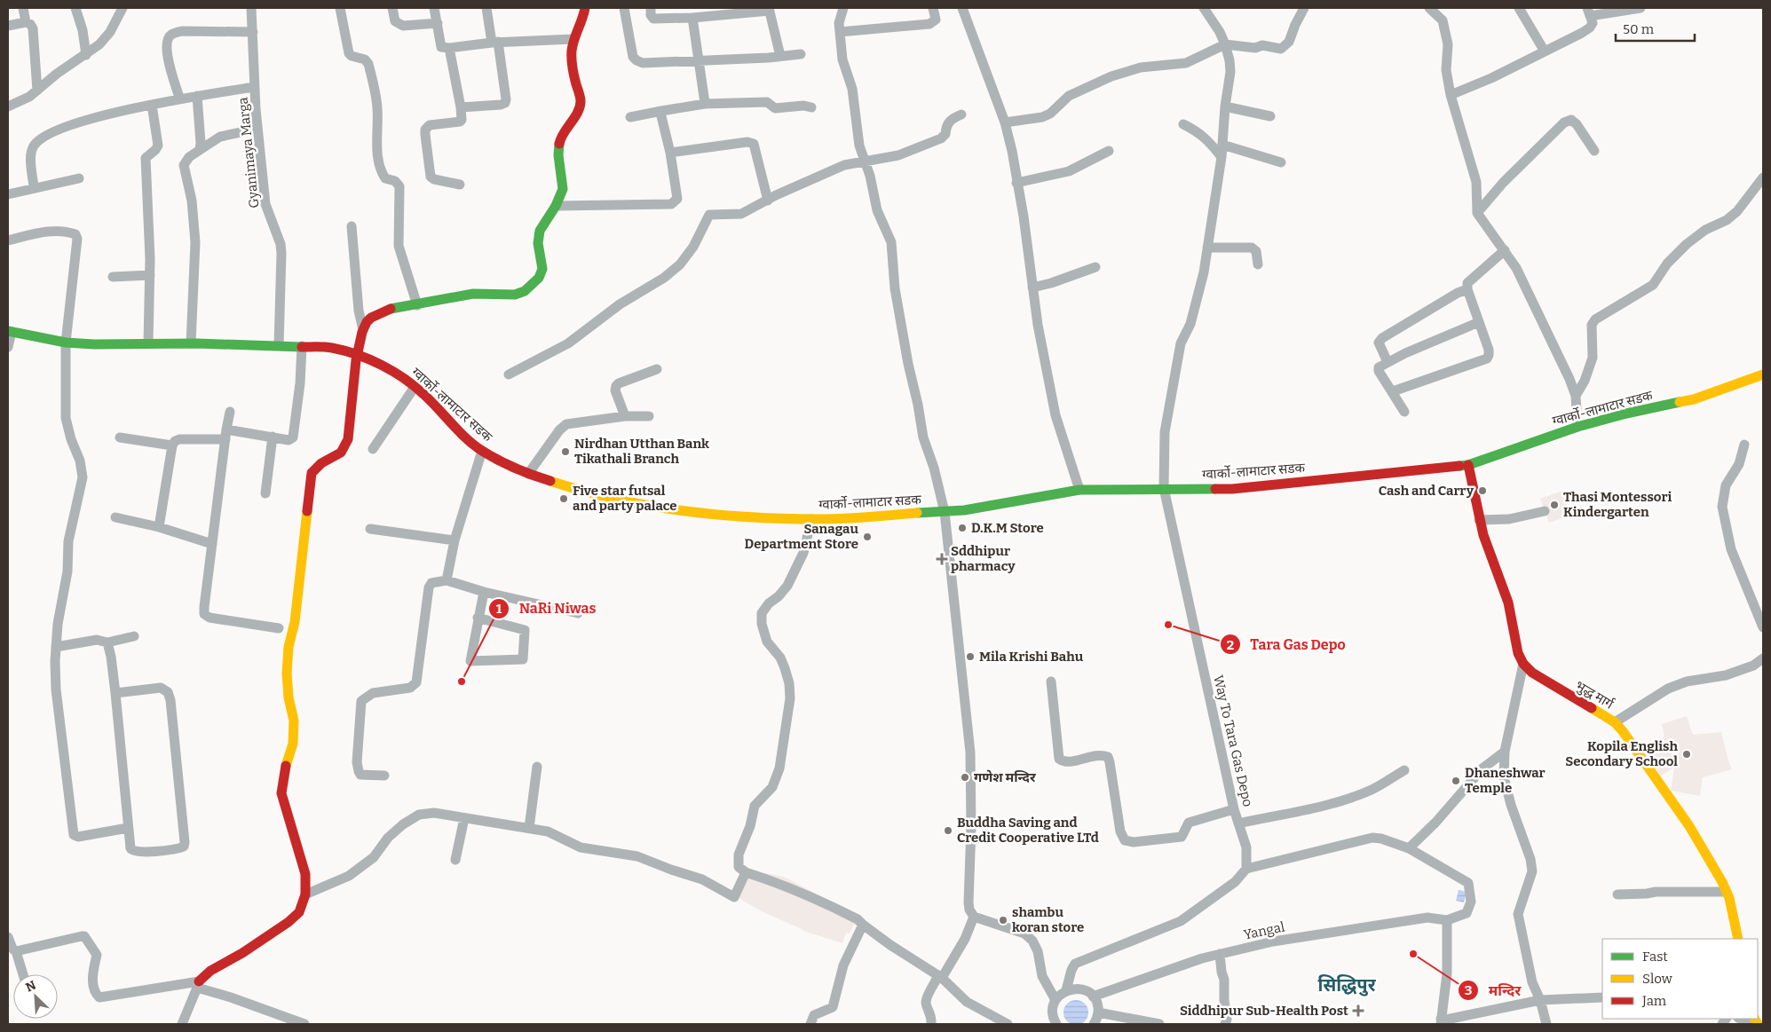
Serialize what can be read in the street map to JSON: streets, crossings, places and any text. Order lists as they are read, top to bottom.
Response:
{
  "streets": {
    "main road": ["ग्वार्को-लामाटार सडक", "भुद्ध मार्ग"],
    "street": ["Gyanimaya Marga", "Way To Tara Gas Depo", "Yangal"]
  },
  "crossings": [
    ["Gyanimaya Marga", "ग्वार्को-लामाटार सडक"],
    ["ग्वार्को-लामाटार सडक", "Way To Tara Gas Depo"]
  ],
  "districts": ["सिद्धिपुर"],
  "places": {
    "other": [
      "Nirdhan Utthan Bank Tikathali Branch",
      "Cash and Carry",
      "Five star futsal and party palace",
      "Thasi Montessori Kindergarten",
      "D.K.M Store",
      "Sanagau Department Store",
      "Tara Gas Depo",
      "Mila Krishi Bahu",
      "NaRi Niwas",
      "Kopila English Secondary School",
      "गणेश मन्दिर",
      "Dhaneshwar Temple",
      "Buddha Saving and Credit Cooperative LTd",
      "shambu koran store",
      "मन्दिर"
    ],
    "health": ["Sddhipur pharmacy", "Siddhipur Sub-Health Post"]
  },
  "legend": ["Fast", "Slow", "Jam"],
  "scale_bar": "50 m",
  "north": "top left"
}
